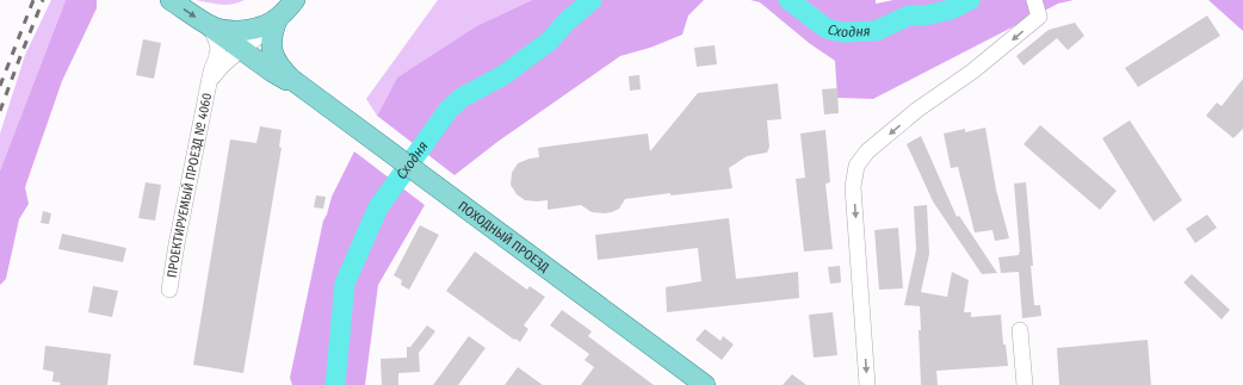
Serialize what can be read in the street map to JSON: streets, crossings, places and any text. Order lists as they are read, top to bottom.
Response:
{
  "streets": {
    "main road": ["ПОХОДНЫЙ ПРОЕЗД"],
    "street": ["ПРОЕКТИРУЕМЫЙ ПРОЕЗД № 4060"]
  },
  "crossings": [
    ["ПРОЕКТИРУЕМЫЙ ПРОЕЗД № 4060", "ПОХОДНЫЙ ПРОЕЗД"]
  ],
  "water": ["Сходня"]
}
